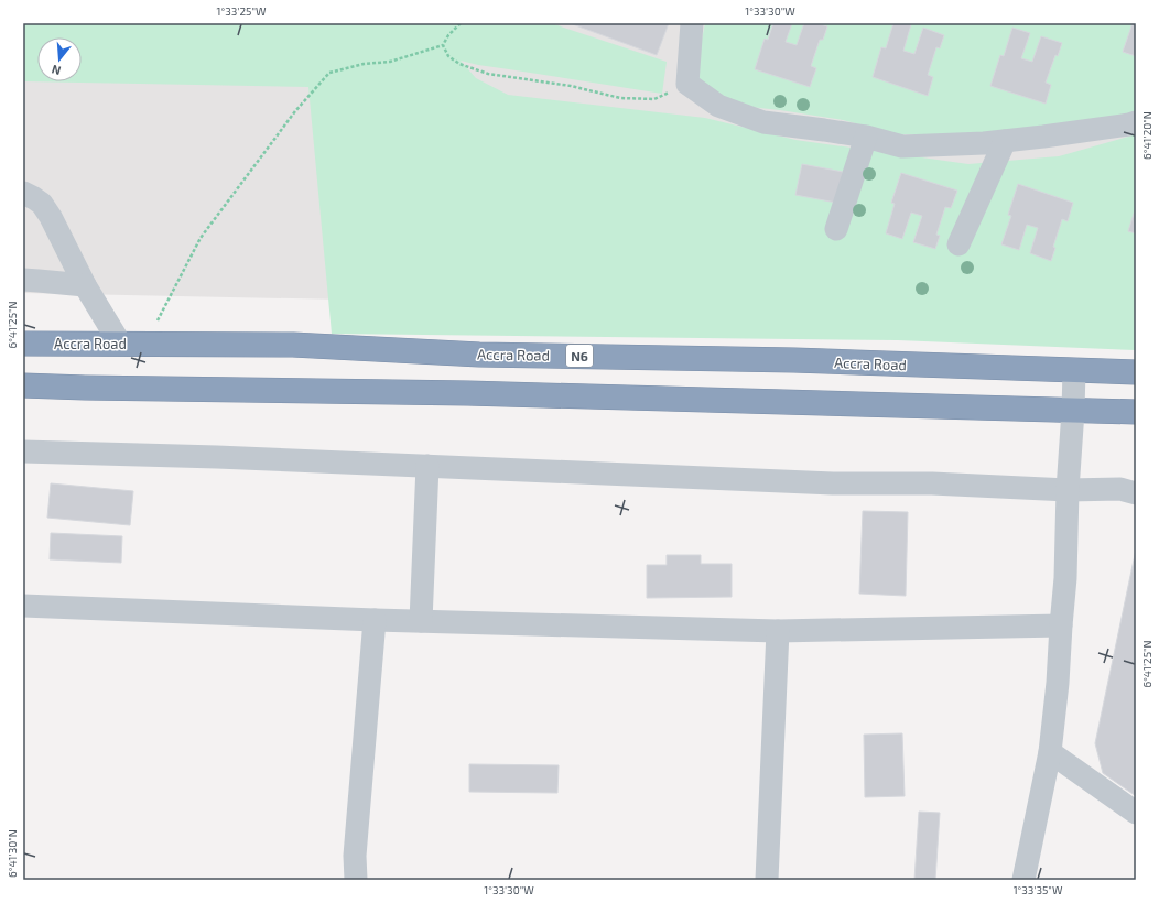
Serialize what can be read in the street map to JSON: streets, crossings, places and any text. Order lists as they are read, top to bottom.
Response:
{
  "streets": {
    "highway": ["Accra Road", "N6"]
  },
  "north": "bottom",
  "coordinates": [
    "1°33'25\"W",
    "1°33'30\"W",
    "6°41'20\"N",
    "6°41'25\"N",
    "6°41'30\"N",
    "1°33'35\"W"
  ]
}
